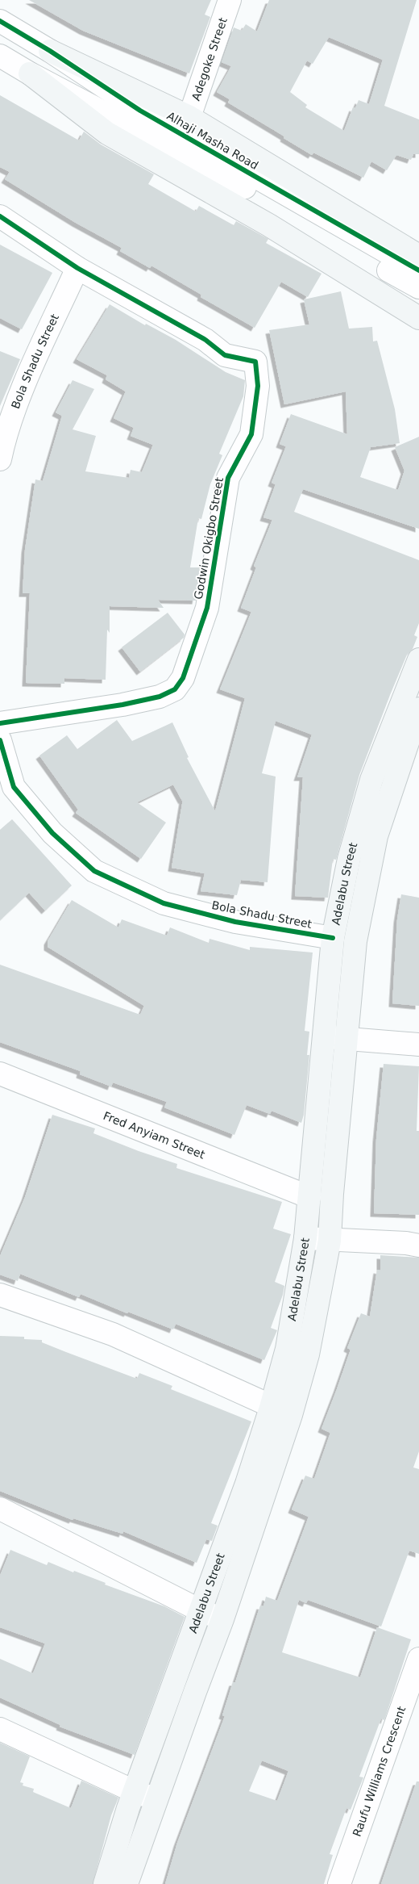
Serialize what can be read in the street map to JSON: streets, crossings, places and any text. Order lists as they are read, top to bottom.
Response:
{
  "streets": {
    "main road": ["Adelabu Street"],
    "street": [
      "Adegoke Street",
      "Alhaji Masha Road",
      "Bola Shadu Street",
      "Godwin Okigbo Street",
      "Fred Anyiam Street",
      "Raufu Williams Crescent"
    ]
  },
  "crossings": [
    ["Bola Shadu Street", "Godwin Okigbo Street"],
    ["Bola Shadu Street", "Adelabu Street"],
    ["Adelabu Street", "Fred Anyiam Street"]
  ]
}
